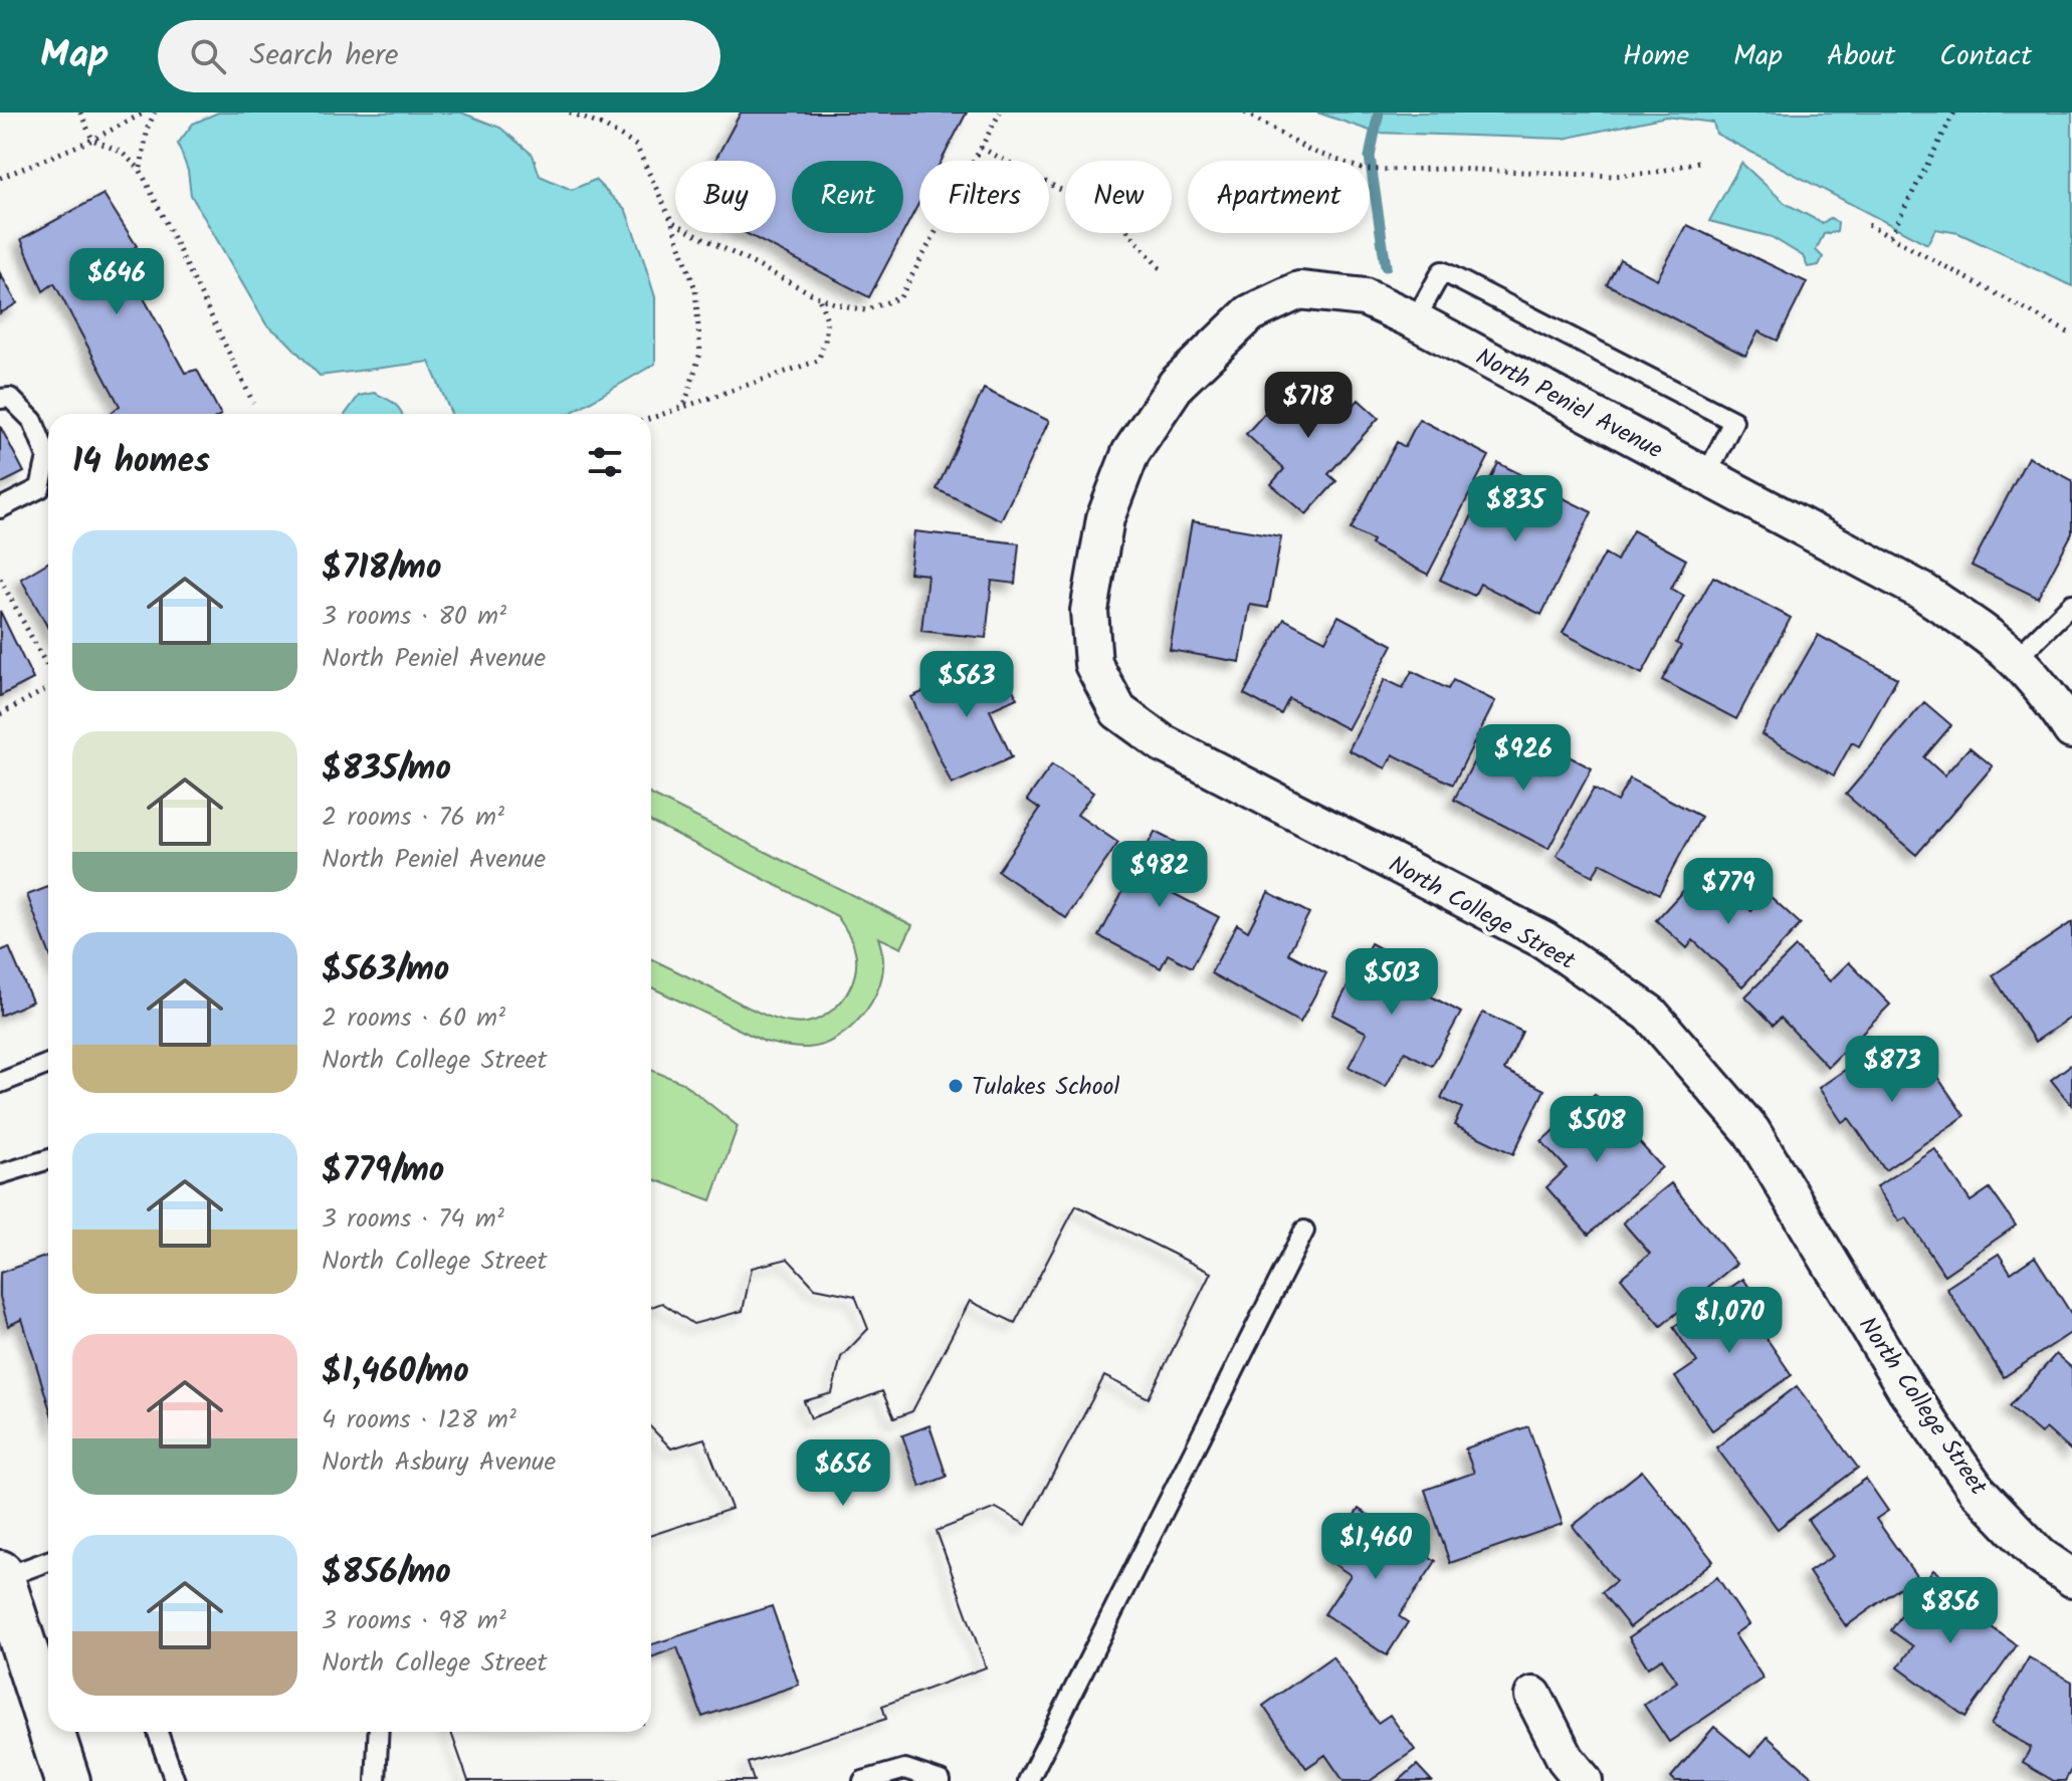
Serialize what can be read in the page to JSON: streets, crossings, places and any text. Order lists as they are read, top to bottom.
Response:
{
  "streets": {
    "street": ["North Peniel Avenue", "North College Street"]
  },
  "crossings": [
    ["North Peniel Avenue", "North College Street"]
  ],
  "places": ["Tulakes School"],
  "page": {
    "header": "Map",
    "search": "Search here",
    "nav": [
      "Home",
      "Map",
      "About",
      "Contact"
    ],
    "chip": [
      "Buy",
      "Rent",
      "Filters",
      "New",
      "Apartment"
    ],
    "price": [
      "$646",
      "$718",
      "$835",
      "$563",
      "$926",
      "$982",
      "$779",
      "$503",
      "$873",
      "$508",
      "$1,070",
      "$656",
      "$1,460",
      "$856"
    ],
    "heading": "14 homes",
    "list": [
      {
        "name": "$718/mo",
        "note": "3 rooms · 80 m² · North Peniel Avenue"
      },
      {
        "name": "$835/mo",
        "note": "2 rooms · 76 m² · North Peniel Avenue"
      },
      {
        "name": "$563/mo",
        "note": "2 rooms · 60 m² · North College Street"
      },
      {
        "name": "$779/mo",
        "note": "3 rooms · 74 m² · North College Street"
      },
      {
        "name": "$1,460/mo",
        "note": "4 rooms · 128 m² · North Asbury Avenue"
      },
      {
        "name": "$856/mo",
        "note": "3 rooms · 98 m² · North College Street"
      }
    ]
  }
}
